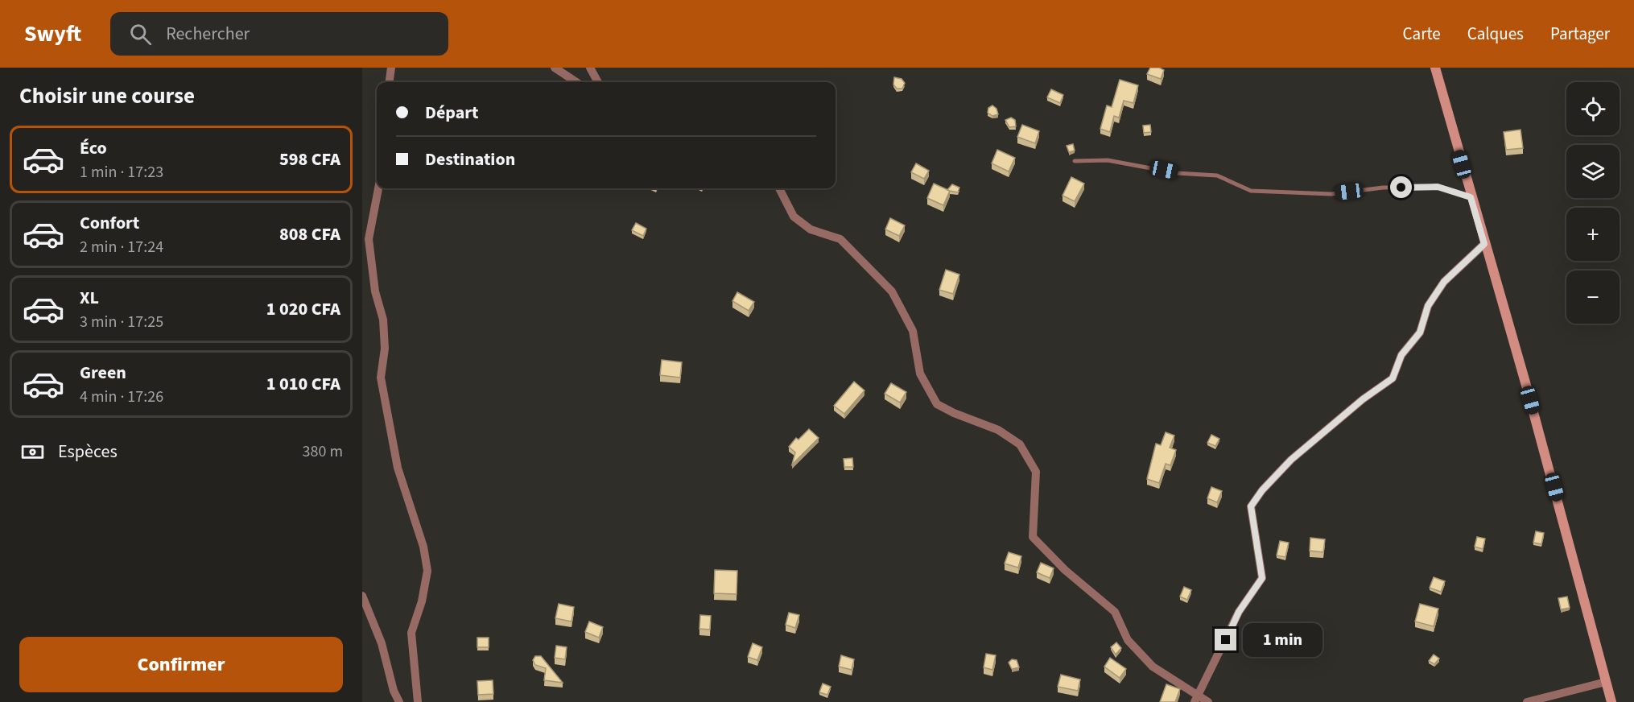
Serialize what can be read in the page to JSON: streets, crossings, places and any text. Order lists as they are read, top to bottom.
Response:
{
  "page": {
    "header": "Swyft",
    "search": "Rechercher",
    "nav": ["Carte", "Calques", "Partager"],
    "heading": "Choisir une course",
    "map_buttons": ["+", "−"],
    "banner": ["Départ", "Destination"],
    "list": [
      {
        "name": "Éco",
        "note": "1 min · 17:23",
        "value": "598 CFA"
      },
      {
        "name": "Confort",
        "note": "2 min · 17:24",
        "value": "808 CFA"
      },
      {
        "name": "XL",
        "note": "3 min · 17:25",
        "value": "1 020 CFA"
      },
      {
        "name": "Green",
        "note": "4 min · 17:26",
        "value": "1 010 CFA"
      }
    ],
    "pay": ["Espèces", "380 m"],
    "bubble": "1 min",
    "buttons": "Confirmer"
  }
}
